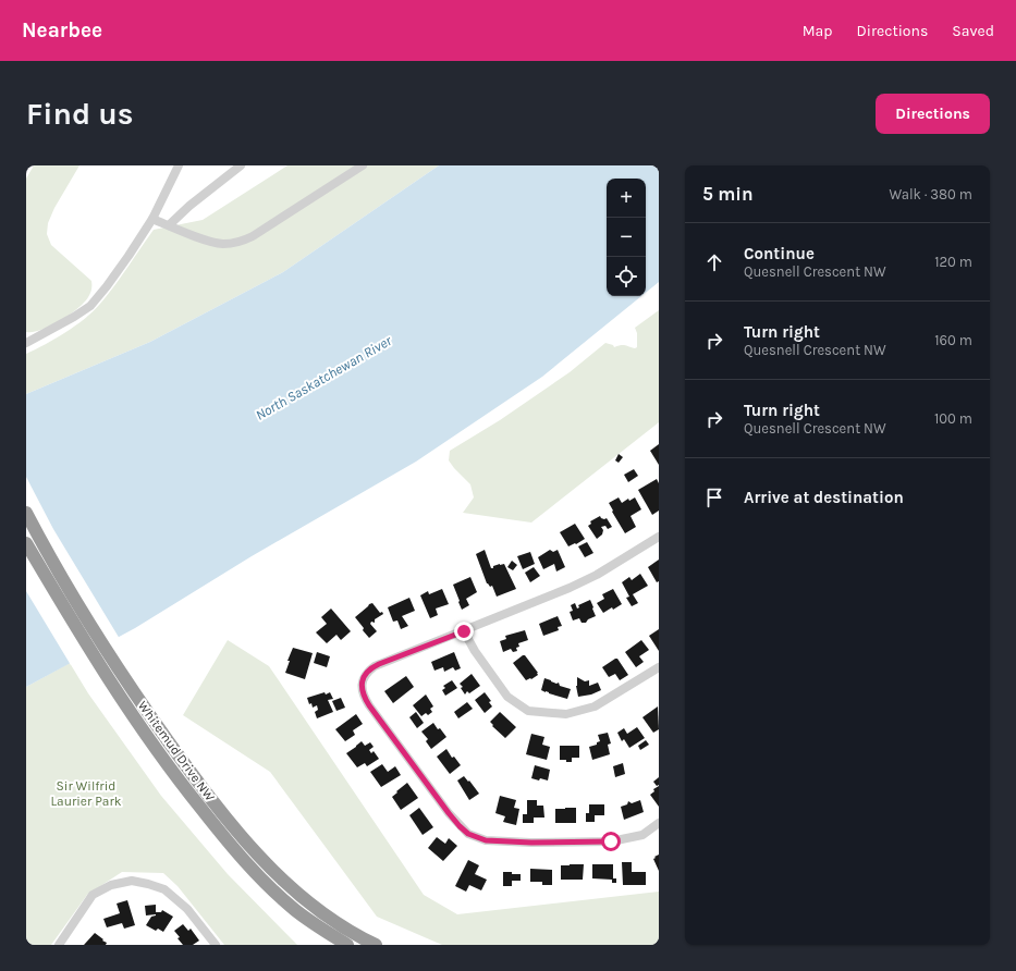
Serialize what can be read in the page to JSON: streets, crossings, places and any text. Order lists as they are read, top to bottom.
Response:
{
  "streets": {
    "highway": ["Whitemud Drive NW"]
  },
  "water": ["North Saskatchewan River"],
  "parks": ["Sir Wilfrid Laurier Park"],
  "page": {
    "header": "Nearbee",
    "nav": ["Map", "Directions", "Saved"],
    "buttons": "Directions",
    "title": "Find us",
    "heading": ["5 min", "Walk · 380 m"],
    "map_buttons": ["+", "−"],
    "list": [
      ["Continue", "Quesnell Crescent NW", "120 m"],
      ["Turn right", "Quesnell Crescent NW", "160 m"],
      ["Turn right", "Quesnell Crescent NW", "100 m"],
      "Arrive at destination"
    ]
  }
}
